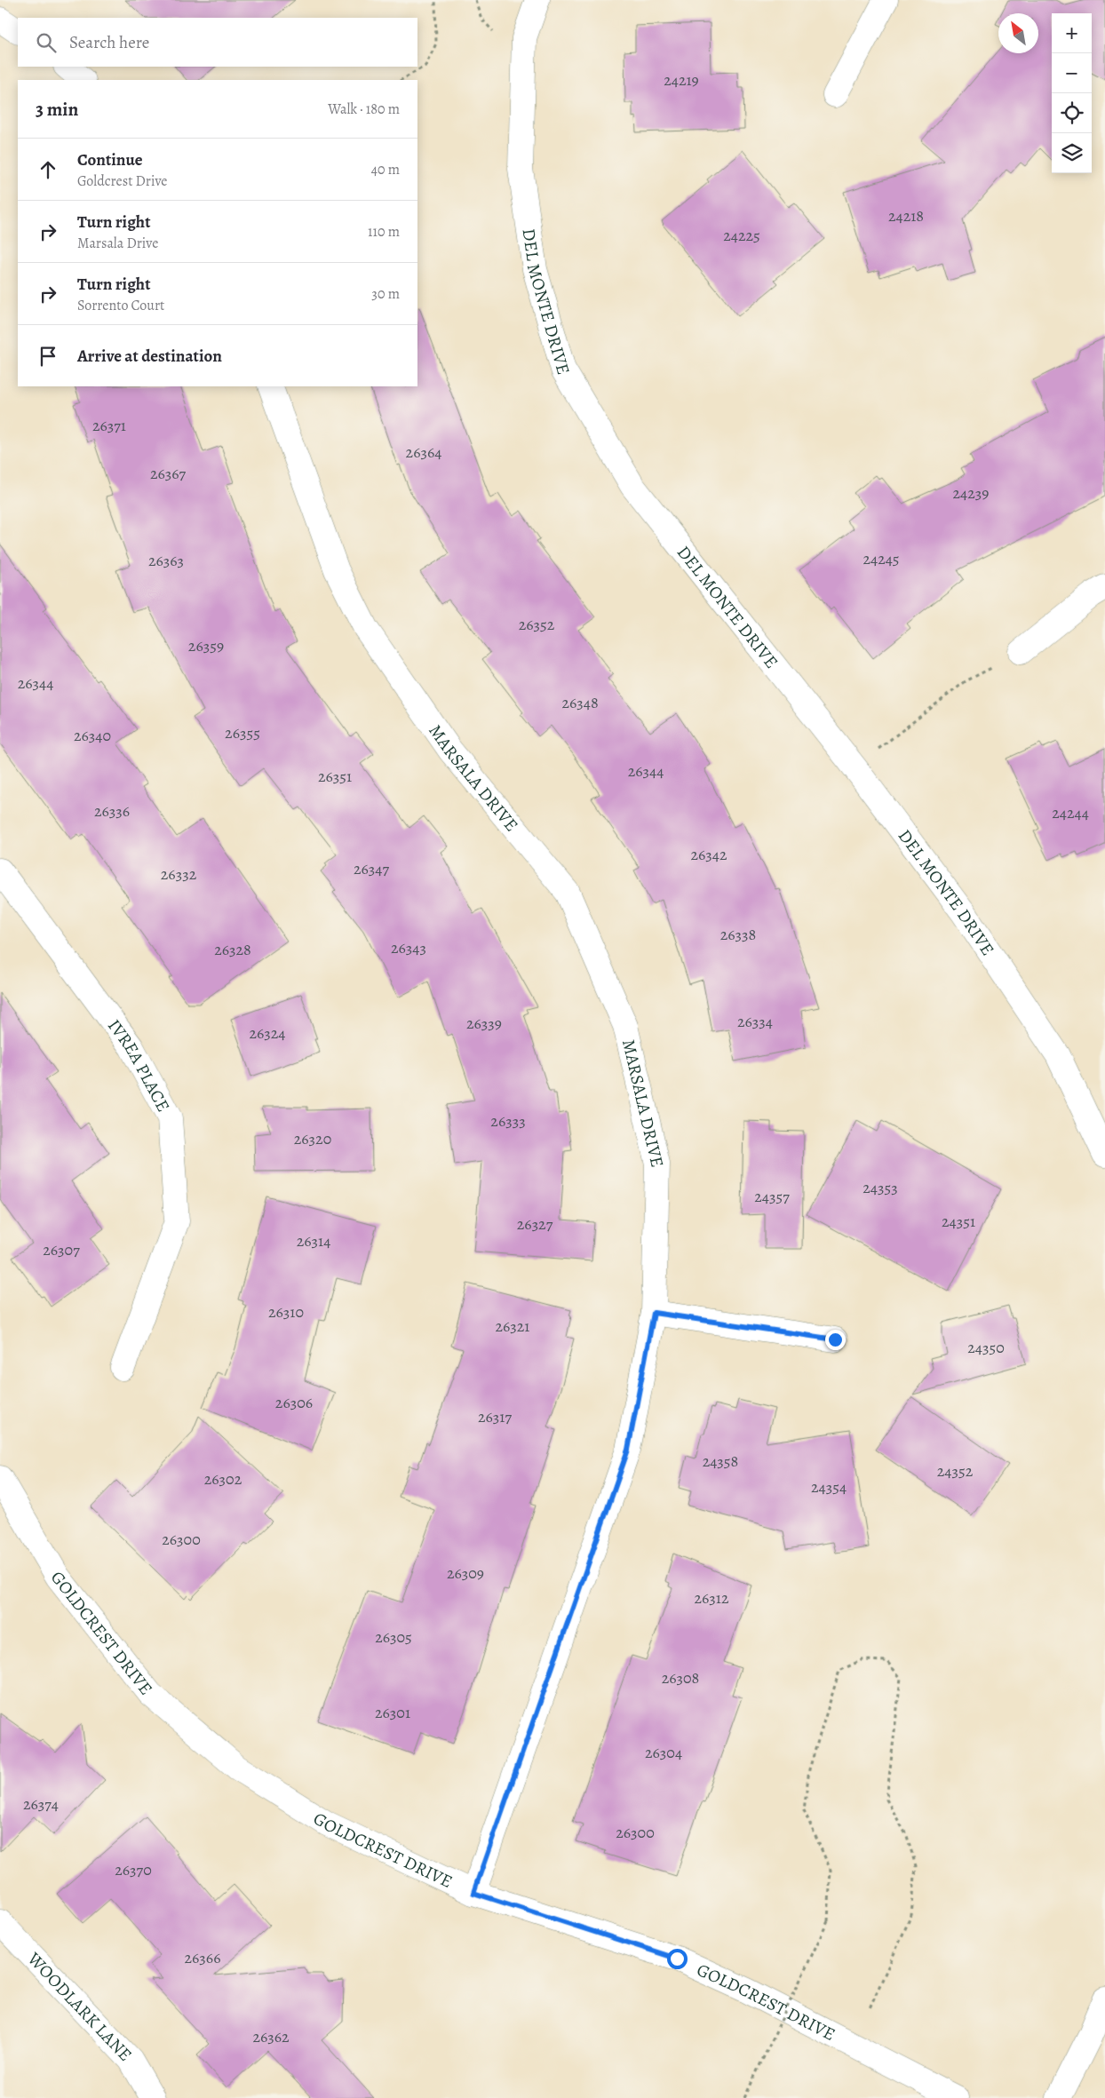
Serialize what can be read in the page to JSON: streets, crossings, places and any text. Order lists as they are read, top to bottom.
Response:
{
  "streets": {
    "street": [
      "DEL MONTE DRIVE",
      "MARSALA DRIVE",
      "IVREA PLACE",
      "GOLDCREST DRIVE",
      "WOODLARK LANE"
    ]
  },
  "crossings": [
    ["MARSALA DRIVE", "GOLDCREST DRIVE"]
  ],
  "house_numbers": [
    "24219",
    "24218",
    "24225",
    "26371",
    "26364",
    "26367",
    "24239",
    "24245",
    "26363",
    "26352",
    "26359",
    "26344",
    "26348",
    "26355",
    "26340",
    "26344",
    "26351",
    "26336",
    "24244",
    "26342",
    "26347",
    "26332",
    "26338",
    "26343",
    "26328",
    "26334",
    "26339",
    "26324",
    "26333",
    "26320",
    "24353",
    "24357",
    "24351",
    "26327",
    "26314",
    "26307",
    "26310",
    "26321",
    "24350",
    "26306",
    "26317",
    "24358",
    "24352",
    "26302",
    "24354",
    "26300",
    "26309",
    "26312",
    "26305",
    "26308",
    "26301",
    "26304",
    "26374",
    "26300",
    "26370",
    "26366",
    "26362"
  ],
  "north": "top left",
  "page": {
    "map_buttons": ["+", "−"],
    "search": "Search here",
    "heading": ["3 min", "Walk · 180 m"],
    "list": [
      ["Continue", "Goldcrest Drive", "40 m"],
      ["Turn right", "Marsala Drive", "110 m"],
      ["Turn right", "Sorrento Court", "30 m"],
      "Arrive at destination"
    ]
  }
}
